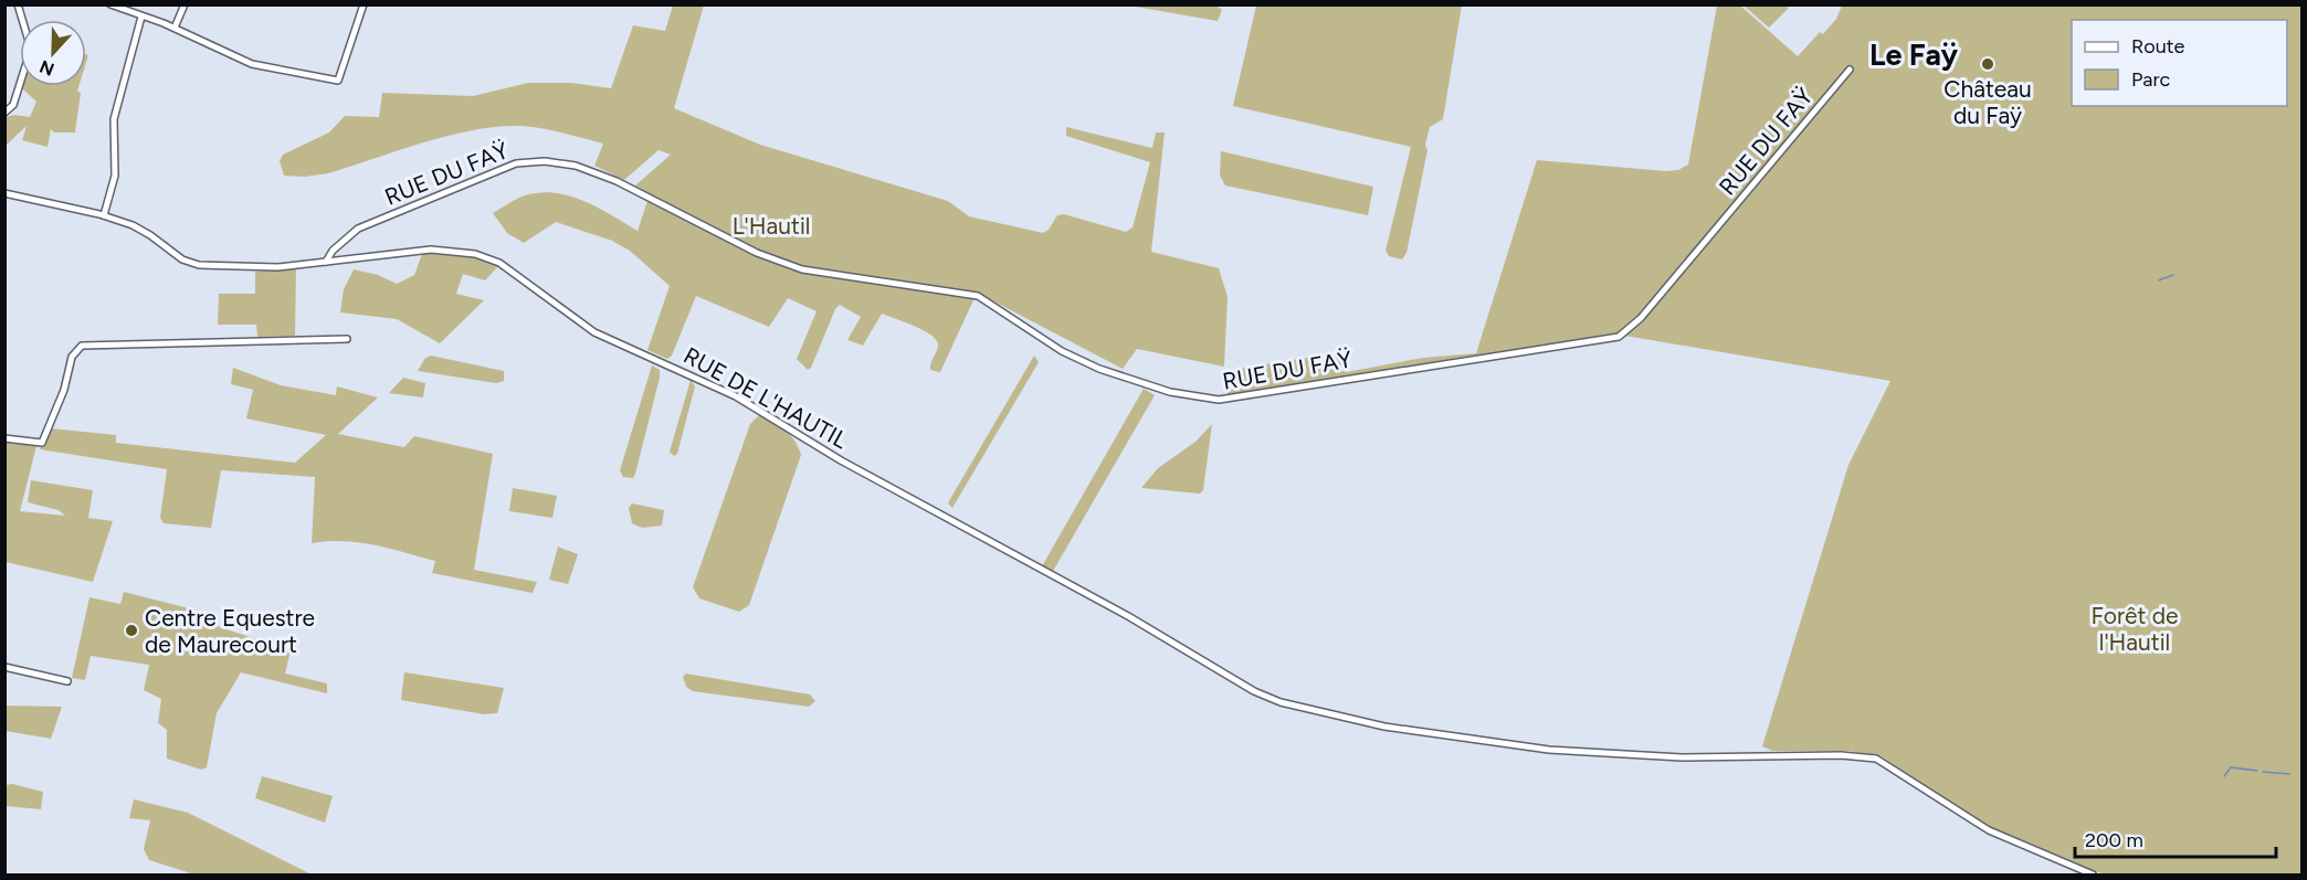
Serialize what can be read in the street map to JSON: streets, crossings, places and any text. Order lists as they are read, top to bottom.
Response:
{
  "streets": {
    "street": ["RUE DU FAŸ", "RUE DE L'HAUTIL"]
  },
  "crossings": [
    ["RUE DU FAŸ", "RUE DE L'HAUTIL"]
  ],
  "districts": ["Le Faÿ"],
  "parks": ["L'Hautil", "Forêt de l'Hautil"],
  "places": ["Château du Faÿ", "Centre Equestre de Maurecourt"],
  "legend": ["Route", "Parc"],
  "scale_bar": "200 m",
  "north": "bottom"
}
